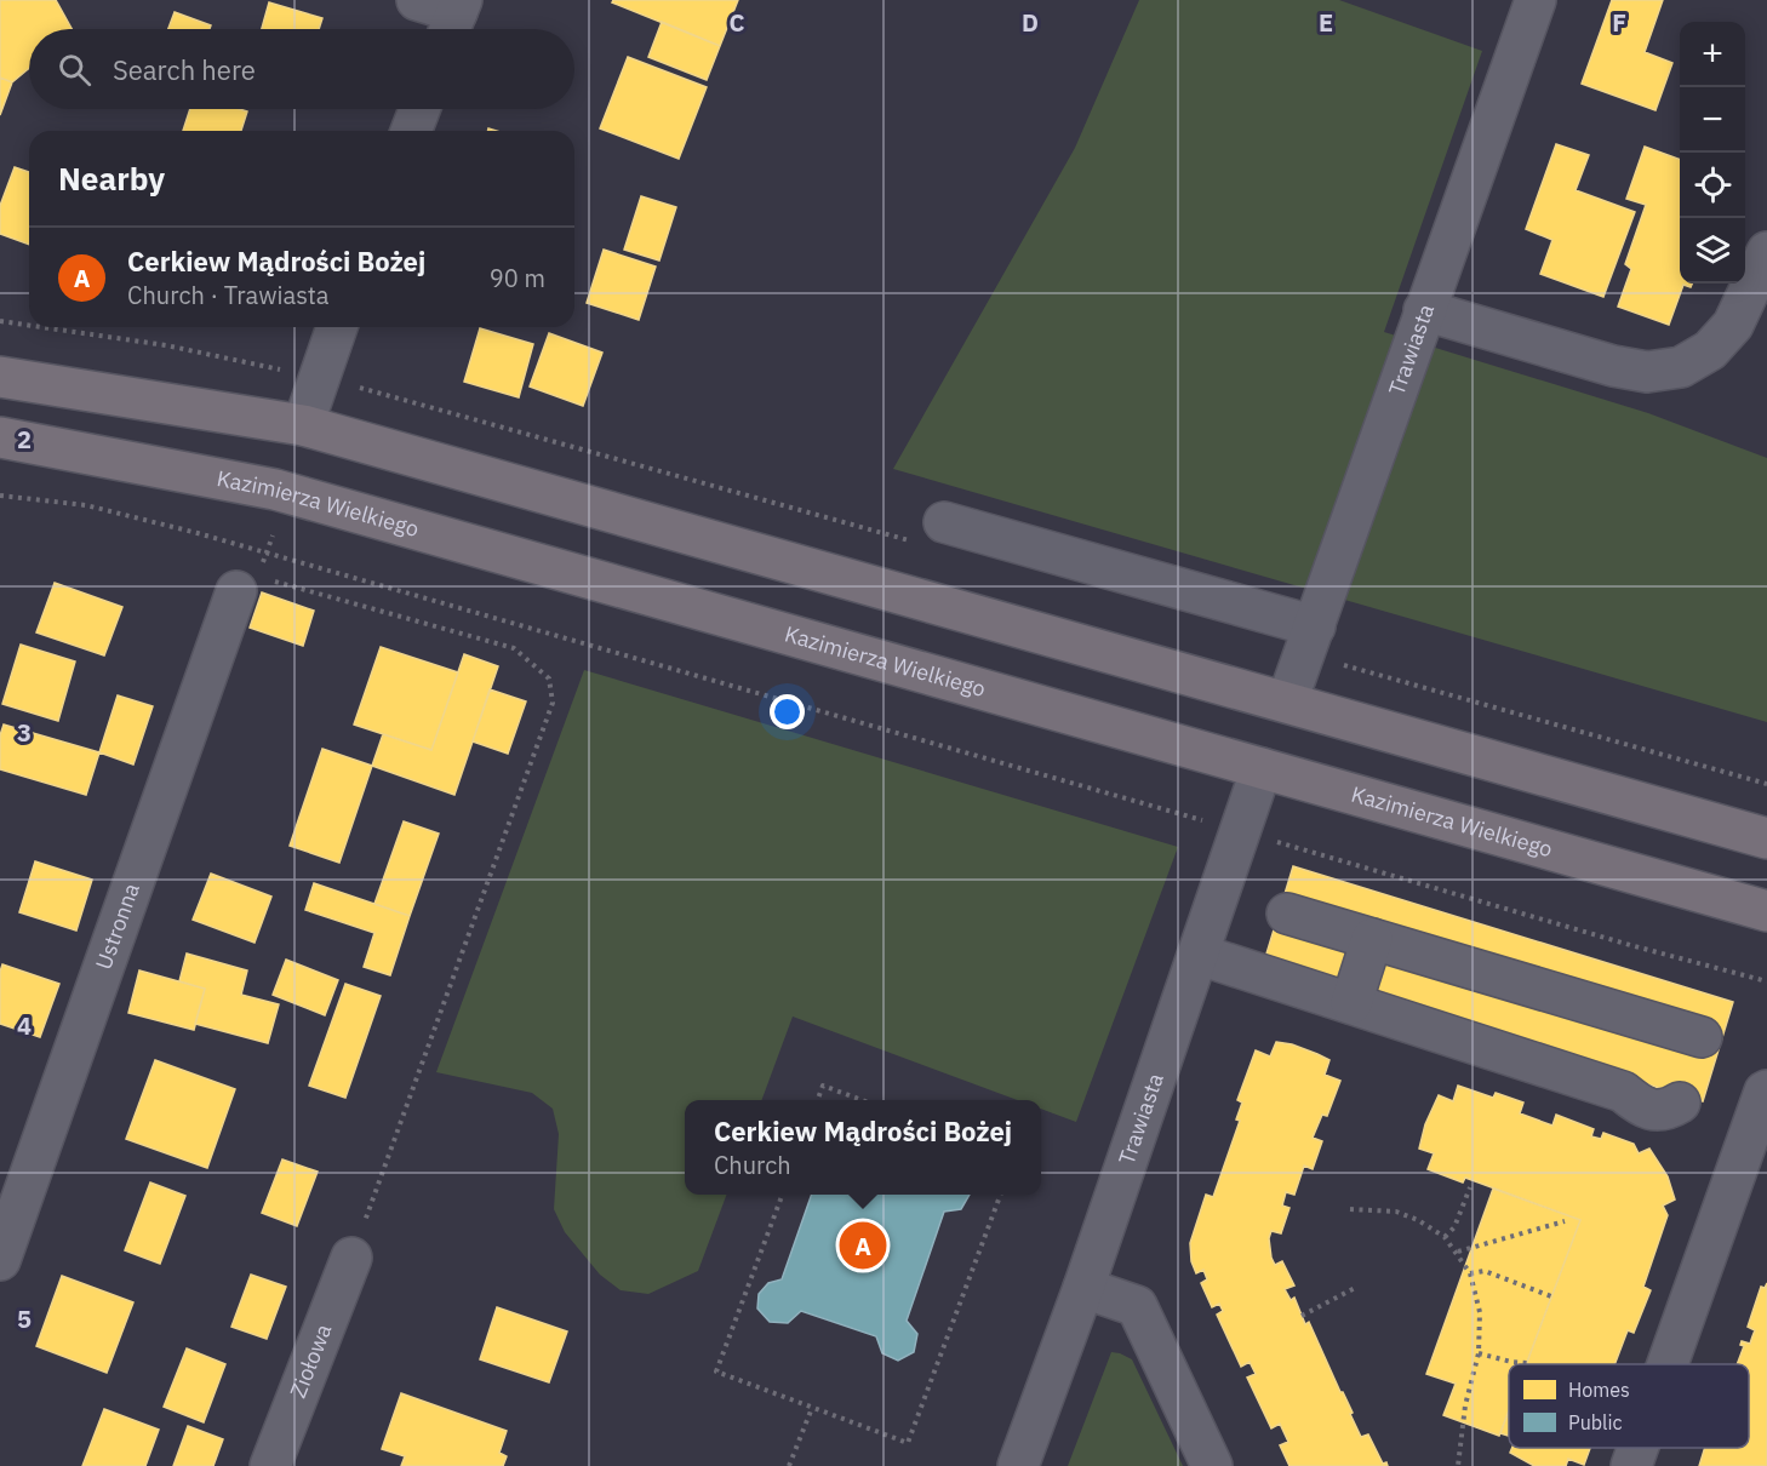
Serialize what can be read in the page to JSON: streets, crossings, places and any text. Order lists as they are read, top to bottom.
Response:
{
  "streets": {
    "main road": ["Kazimierza Wielkiego"],
    "street": ["Trawiasta", "Ustronna", "Ziołowa"]
  },
  "crossings": [
    ["Trawiasta", "Kazimierza Wielkiego"]
  ],
  "legend": ["Homes", "Public"],
  "page": {
    "map_buttons": ["+", "−"],
    "search": "Search here",
    "heading": "Nearby",
    "list": [
      {
        "mark": "A",
        "name": "Cerkiew Mądrości Bożej",
        "note": "Church · Trawiasta",
        "value": "90 m"
      }
    ],
    "popup": ["Cerkiew Mądrości Bożej", "Church"],
    "pins": "A"
  },
  "grid": {
    "columns": [
      "C",
      "D",
      "E",
      "F"
    ],
    "rows": [
      "2",
      "3",
      "4",
      "5"
    ]
  }
}
